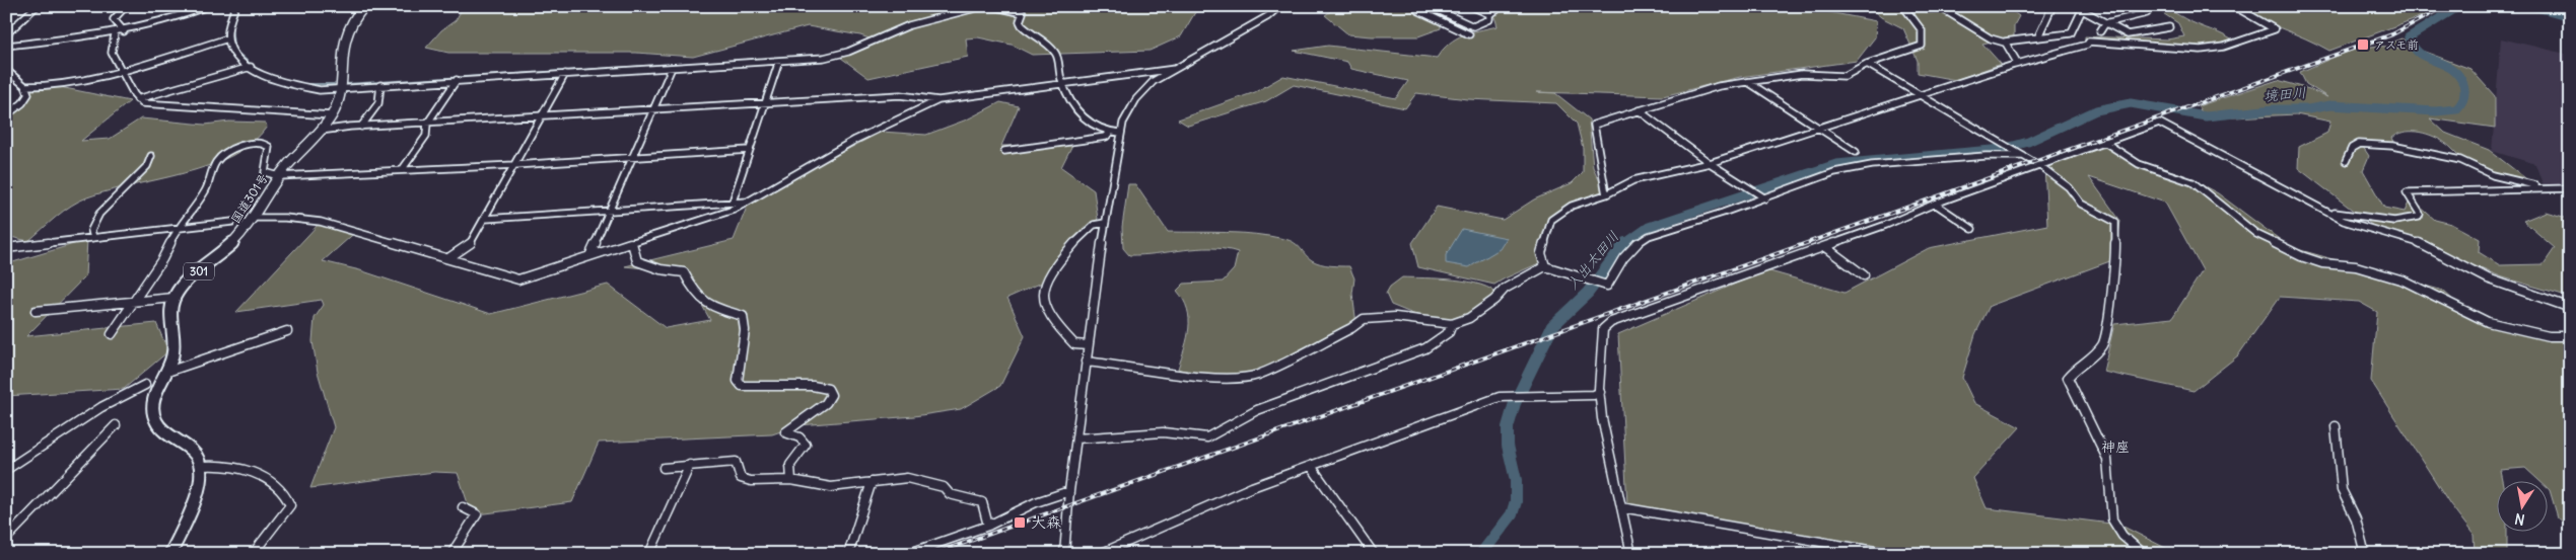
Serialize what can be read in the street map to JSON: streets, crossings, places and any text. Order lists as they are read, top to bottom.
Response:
{
  "streets": {
    "highway": ["国道301号", "301"]
  },
  "districts": ["神座"],
  "water": ["境田川", "入出太田川"],
  "places": {
    "transit": ["アスモ前", "大森"]
  },
  "north": "bottom"
}
